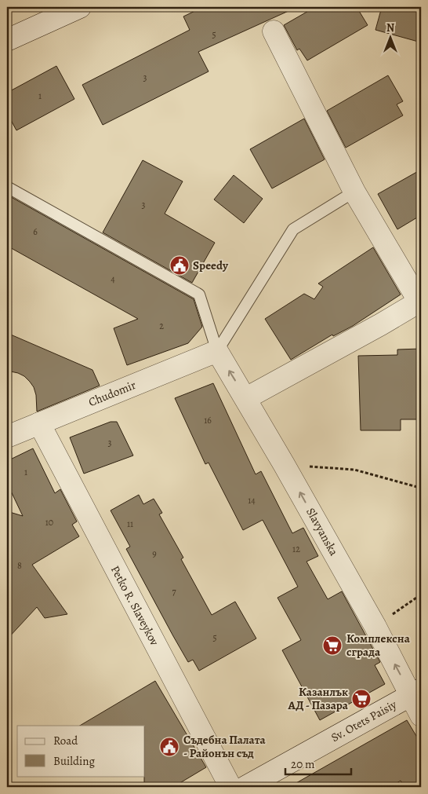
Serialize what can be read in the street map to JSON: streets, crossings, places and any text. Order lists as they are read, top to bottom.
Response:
{
  "streets": {
    "street": [
      "Chudomir",
      "Slavyanska",
      "Petko R. Slaveykov",
      "Sv. Otets Paisiy"
    ]
  },
  "crossings": [
    ["Chudomir", "Slavyanska"],
    ["Chudomir", "Petko R. Slaveykov"],
    ["Slavyanska", "Sv. Otets Paisiy"]
  ],
  "one_way": ["Slavyanska"],
  "places": {
    "public building": ["Speedy", "Съдебна Палата - Районън съд"],
    "supermarket": ["Комплексна сграда", "Казанлък АД - Пазара"]
  },
  "house_numbers": [
    "5",
    "3",
    "1",
    "3",
    "6",
    "4",
    "2",
    "16",
    "3",
    "1",
    "14",
    "10",
    "11",
    "12",
    "9",
    "8",
    "7",
    "5"
  ],
  "legend": ["Road", "Building"],
  "scale_bar": "20 m",
  "north": "top"
}
